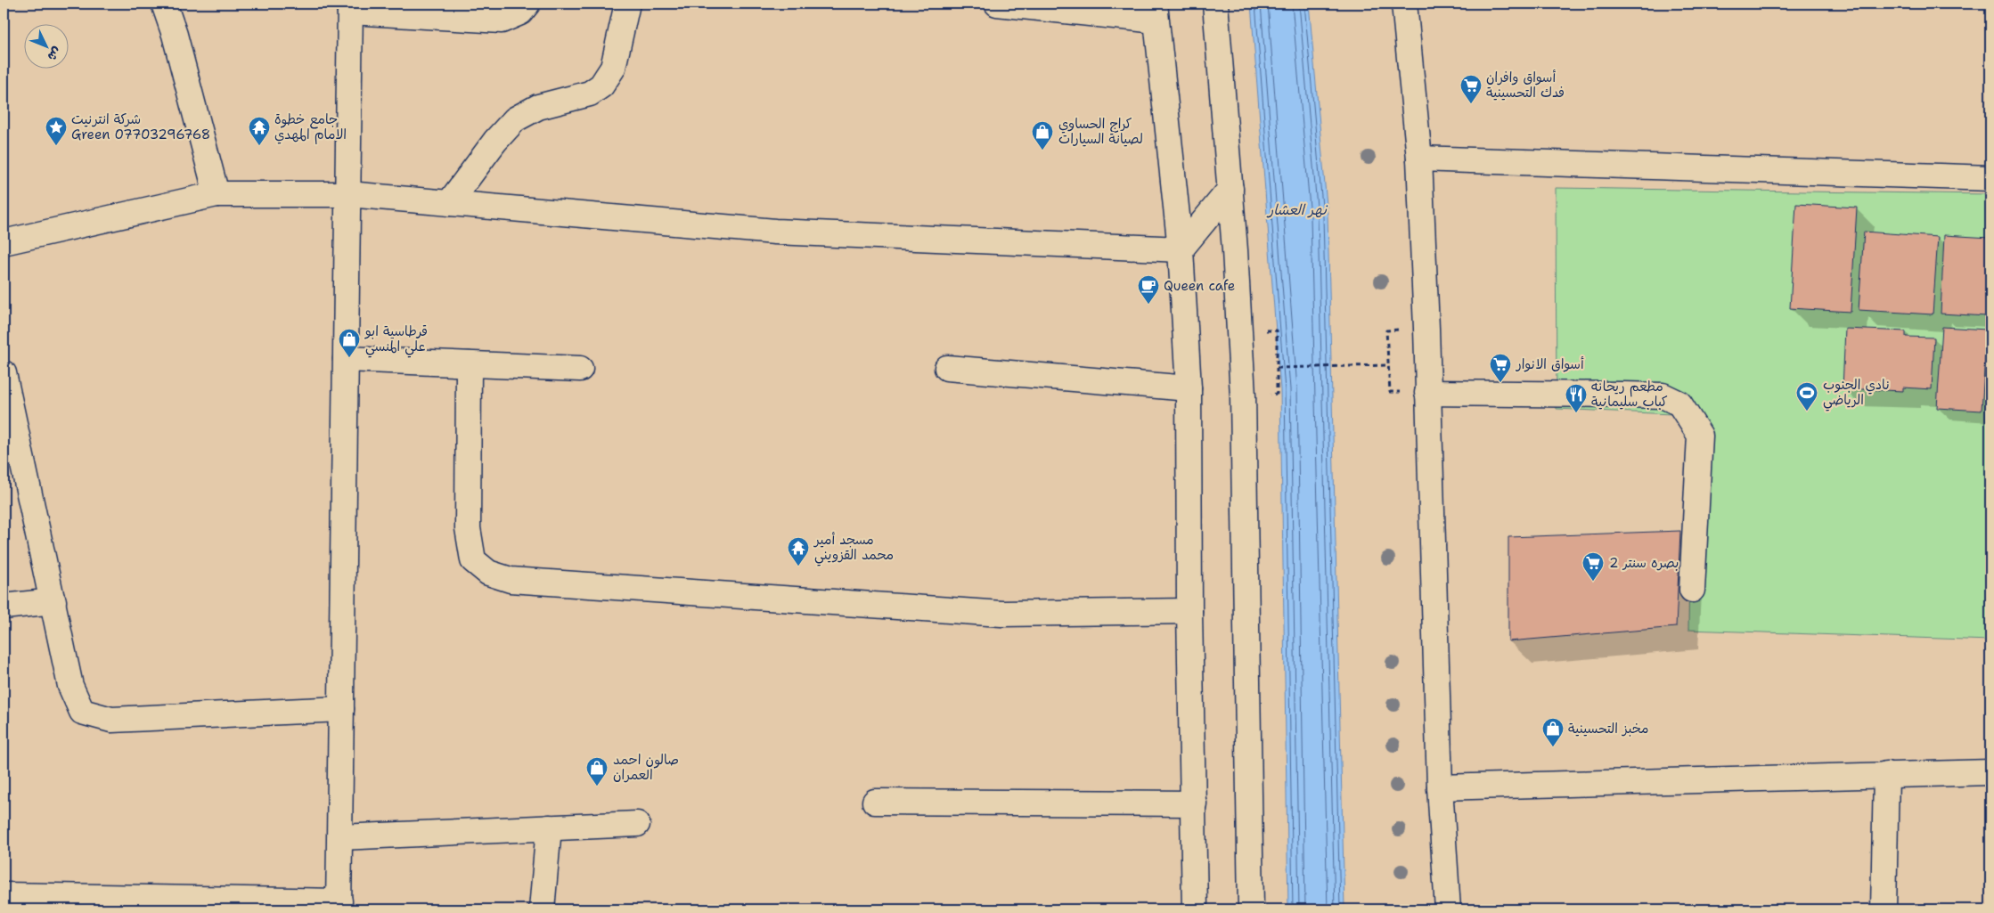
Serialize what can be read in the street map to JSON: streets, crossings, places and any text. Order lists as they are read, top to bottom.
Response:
{
  "water": ["نهر العشار"],
  "places": {
    "supermarket": ["أسواق وافران فدك التحسينية", "أسواق الانوار", "بصره سنتر 2"],
    "place": ["شركة انترنيت Green 07703296768"],
    "temple": ["جامع خطوة الامام المهدي", "مسجد أمير محمد القزويني"],
    "shop": [
      "كراج الحساوي لصيانة السيارات",
      "قرطاسية ابو علي المنسي",
      "مخبز التحسينية",
      "صالون احمد العمران"
    ],
    "cafe": ["Queen cafe"],
    "sports": ["نادي الجنوب الرياضي"],
    "restaurant": ["مطعم ريحانه كباب سليمانية"]
  },
  "north": "bottom right"
}
